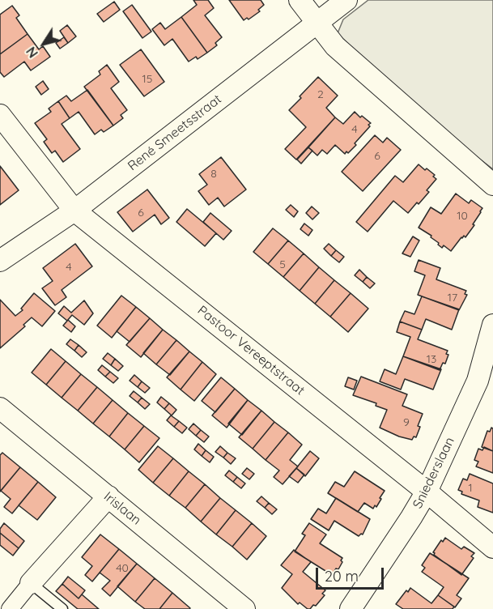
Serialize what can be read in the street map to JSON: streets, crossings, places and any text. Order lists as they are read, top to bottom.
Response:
{
  "streets": {
    "street": [
      "René Smeetsstraat",
      "Pastoor Vereeptstraat",
      "Sniederslaan",
      "Irislaan"
    ]
  },
  "crossings": [
    ["René Smeetsstraat", "Pastoor Vereeptstraat"],
    ["Pastoor Vereeptstraat", "Sniederslaan"]
  ],
  "house_numbers": [
    "15",
    "2",
    "4",
    "6",
    "8",
    "6",
    "10",
    "5",
    "4",
    "17",
    "13",
    "9",
    "1",
    "40"
  ],
  "scale_bar": "20 m",
  "north": "bottom left"
}
